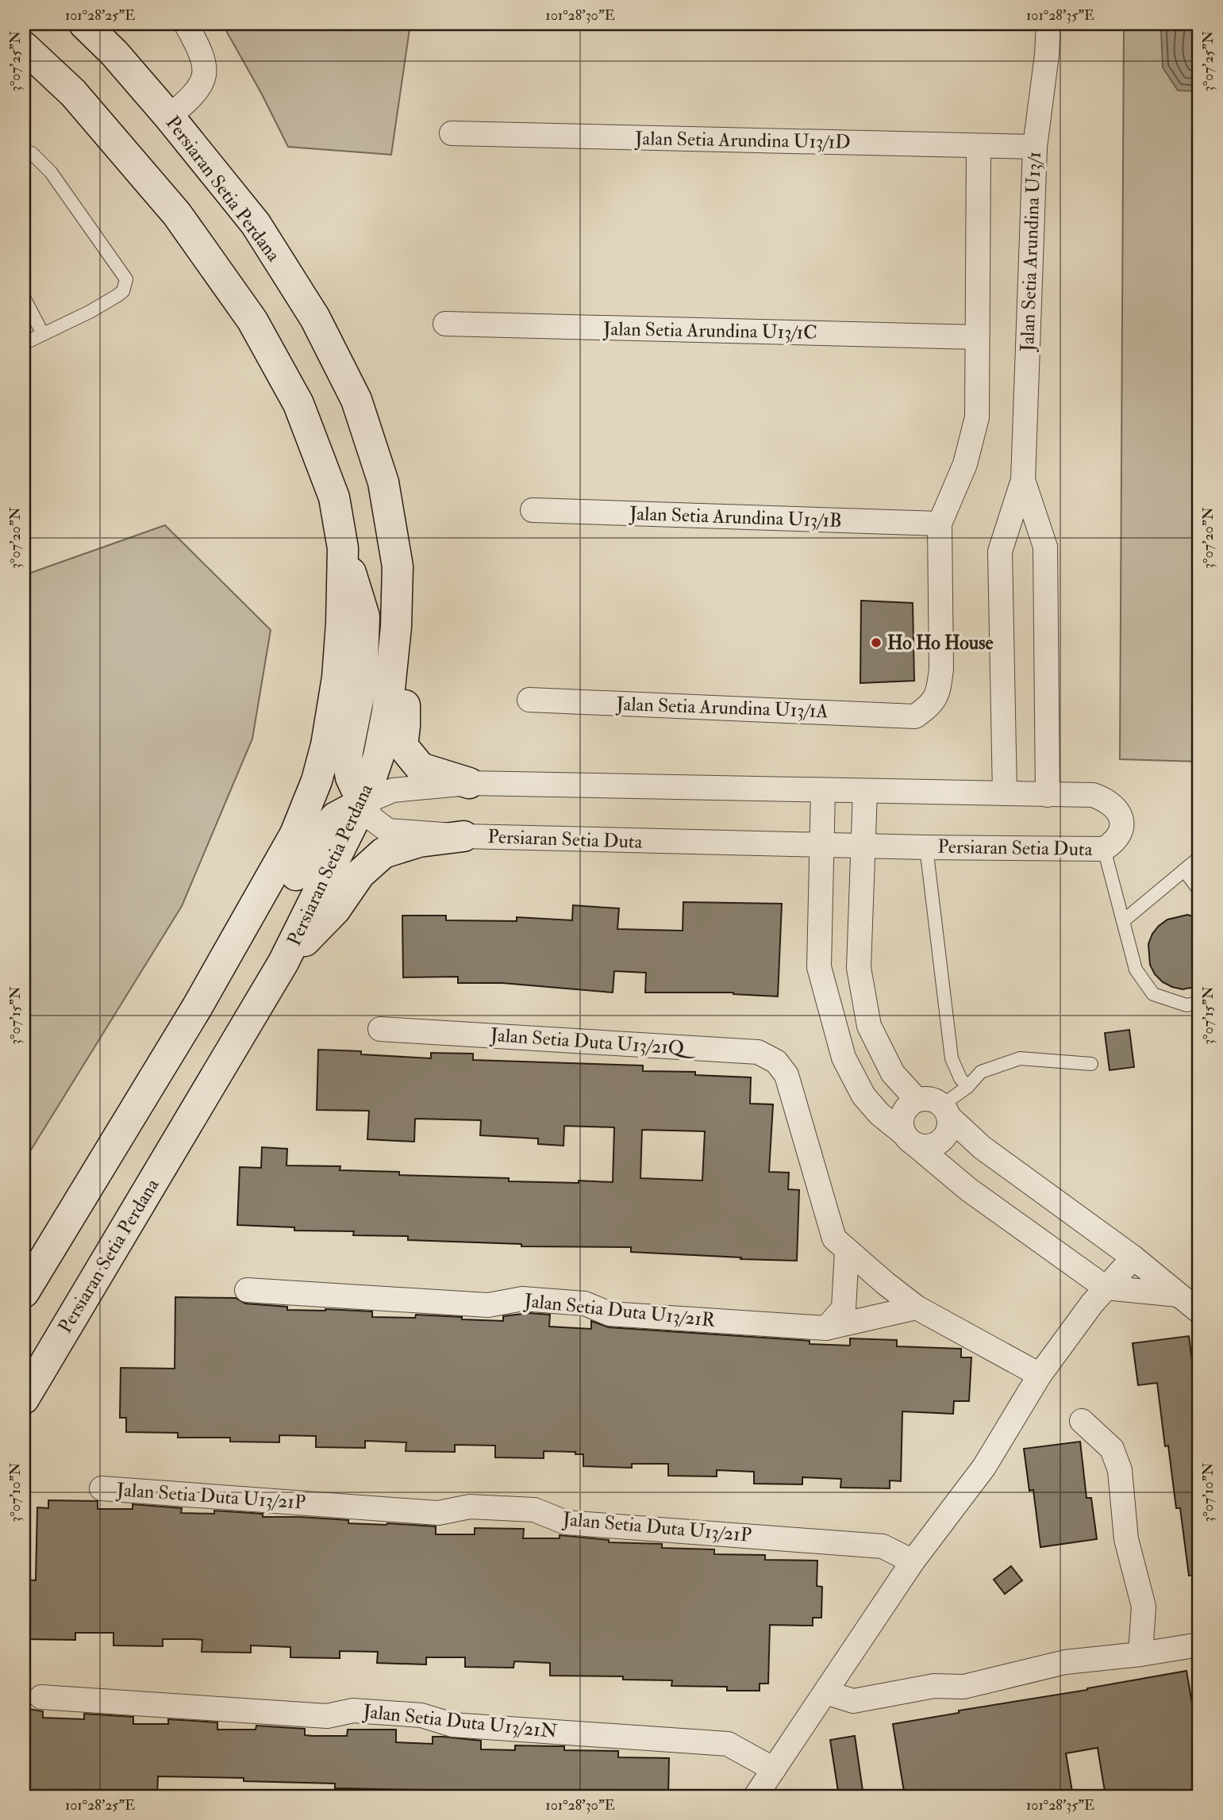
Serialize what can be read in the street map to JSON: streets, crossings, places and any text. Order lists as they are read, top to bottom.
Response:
{
  "streets": {
    "main road": ["Persiaran Setia Perdana"],
    "street": [
      "Jalan Setia Arundina U13/1D",
      "Jalan Setia Arundina U13/1",
      "Jalan Setia Arundina U13/1C",
      "Jalan Setia Arundina U13/1B",
      "Jalan Setia Arundina U13/1A",
      "Persiaran Setia Duta",
      "Jalan Setia Duta U13/21Q",
      "Jalan Setia Duta U13/21R",
      "Jalan Setia Duta U13/21P",
      "Jalan Setia Duta U13/21N"
    ]
  },
  "crossings": [
    ["Jalan Setia Arundina U13/1D", "Jalan Setia Arundina U13/1"],
    ["Persiaran Setia Perdana", "Persiaran Setia Duta"],
    ["Jalan Setia Arundina U13/1B", "Jalan Setia Arundina U13/1A"]
  ],
  "places": ["Ho Ho House"],
  "coordinates": [
    "101°28'25\"E",
    "101°28'30\"E",
    "101°28'35\"E",
    "3°07'25\"N",
    "3°07'20\"N",
    "3°07'15\"N",
    "3°07'10\"N"
  ]
}
